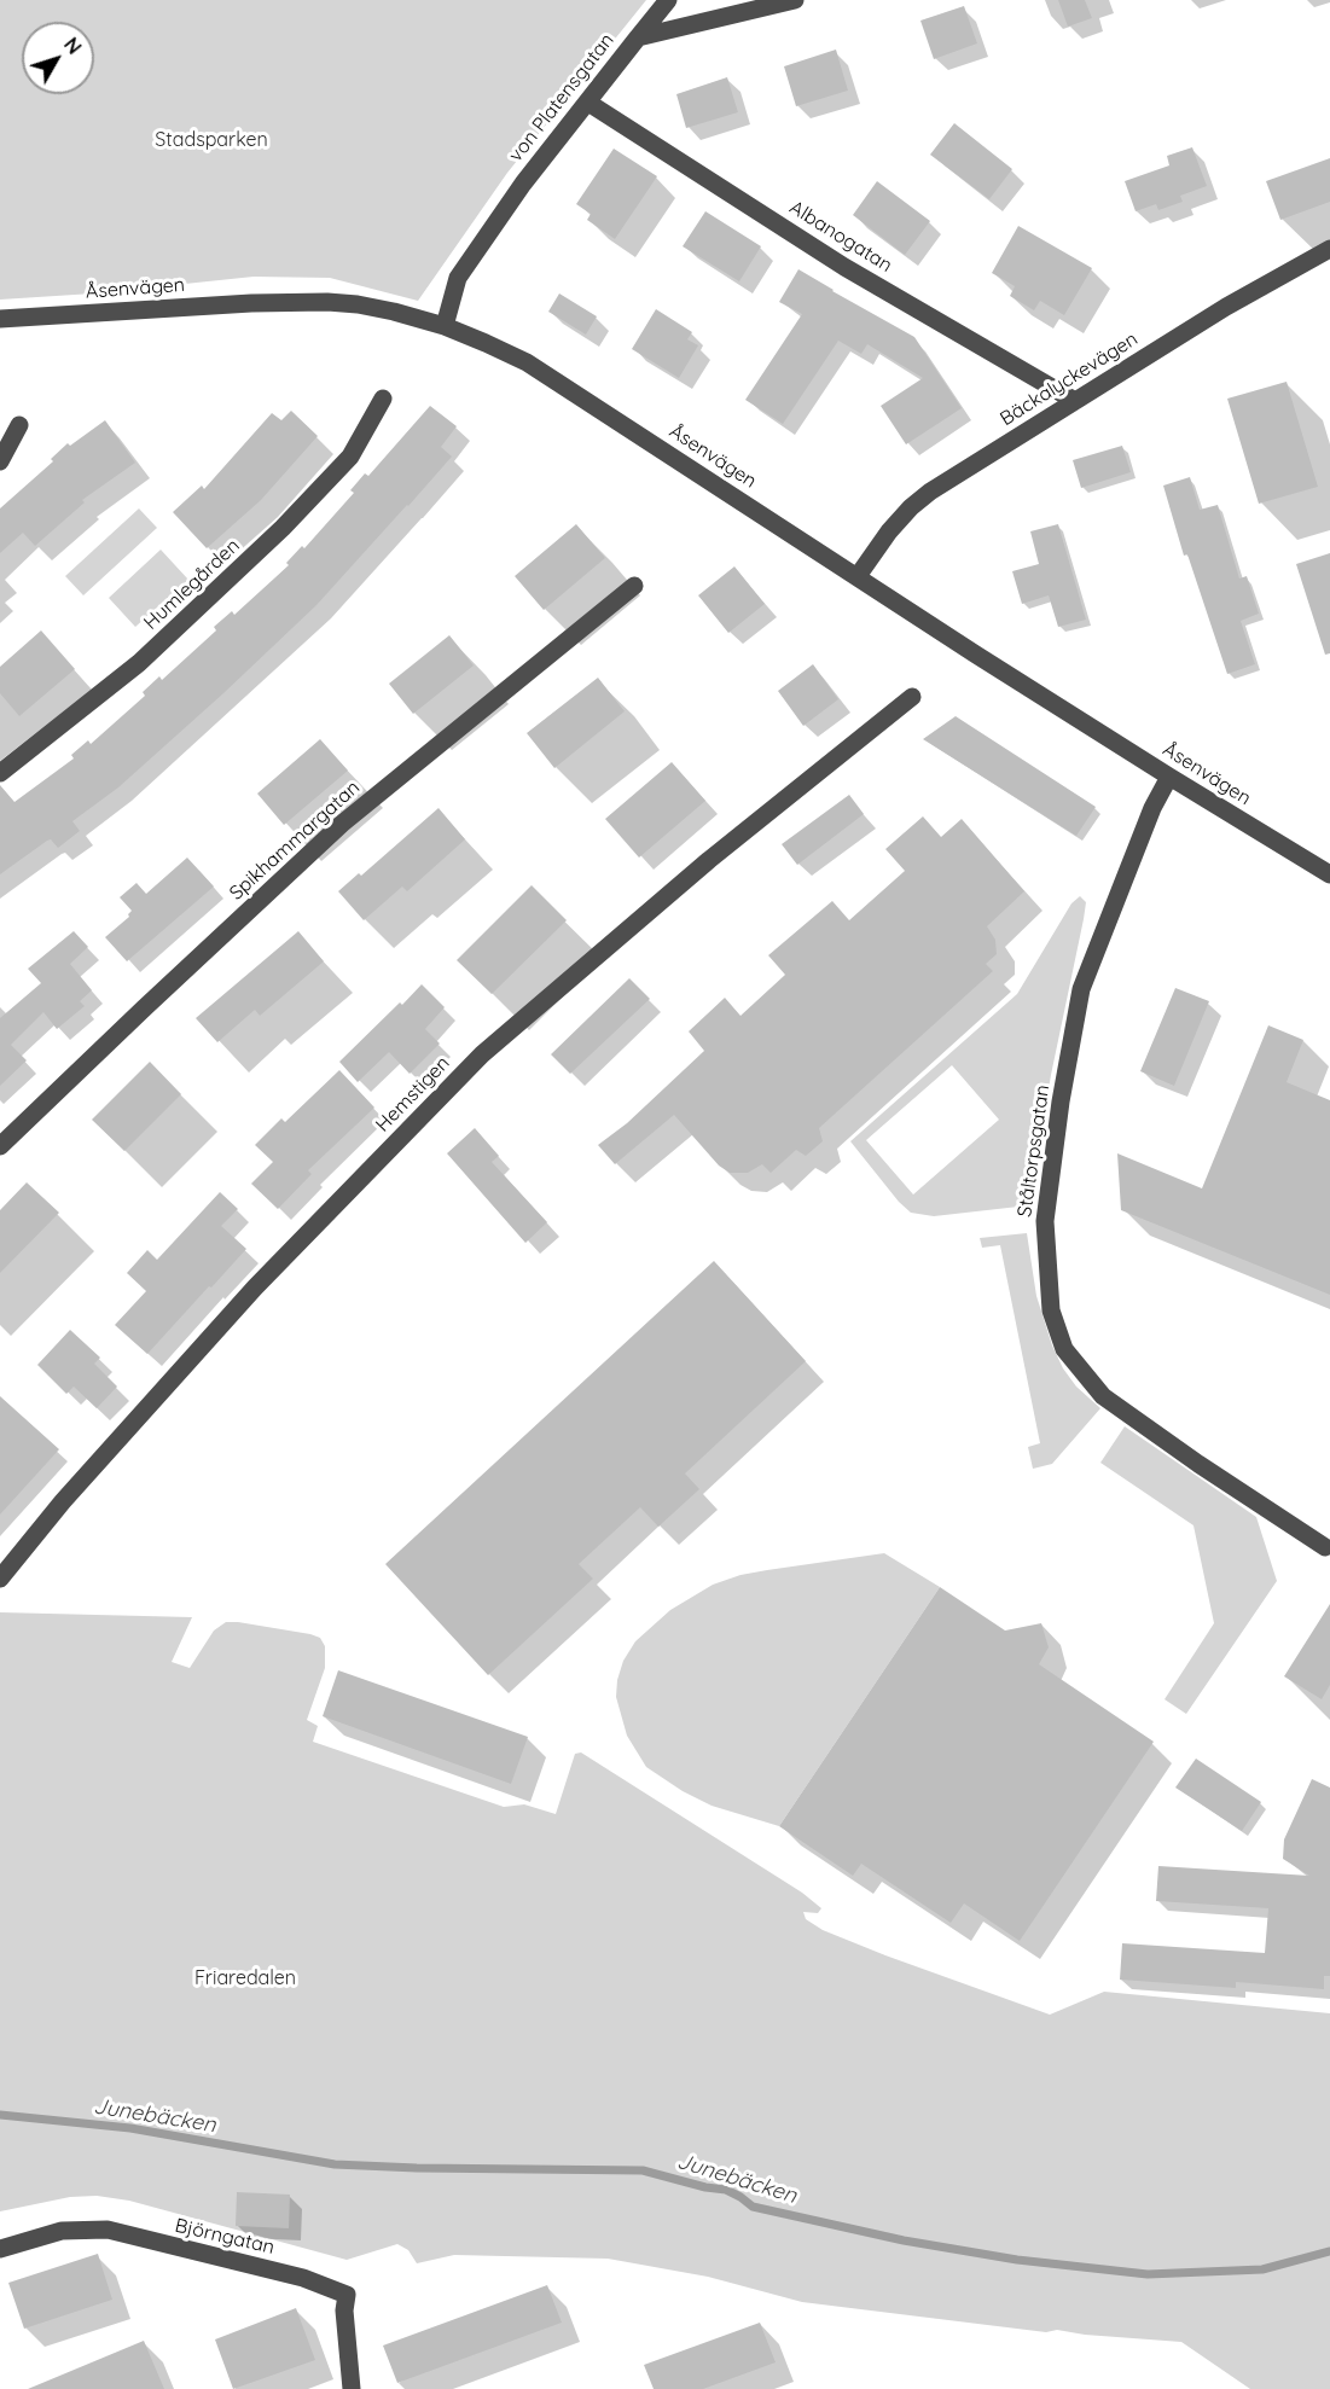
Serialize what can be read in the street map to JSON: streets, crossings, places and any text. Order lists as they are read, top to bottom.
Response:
{
  "streets": {
    "street": [
      "von Platensgatan",
      "Albanogatan",
      "Åsenvägen",
      "Bäckalyckevägen",
      "Humlegården",
      "Spikhammargatan",
      "Hemstigen",
      "Ståltorpsgatan",
      "Björngatan"
    ]
  },
  "crossings": [
    ["von Platensgatan", "Albanogatan"],
    ["von Platensgatan", "Åsenvägen"],
    ["Albanogatan", "Bäckalyckevägen"],
    ["Åsenvägen", "Bäckalyckevägen"],
    ["Åsenvägen", "Ståltorpsgatan"]
  ],
  "water": ["Junebäcken"],
  "parks": ["Stadsparken", "Friaredalen"],
  "north": "top right"
}
